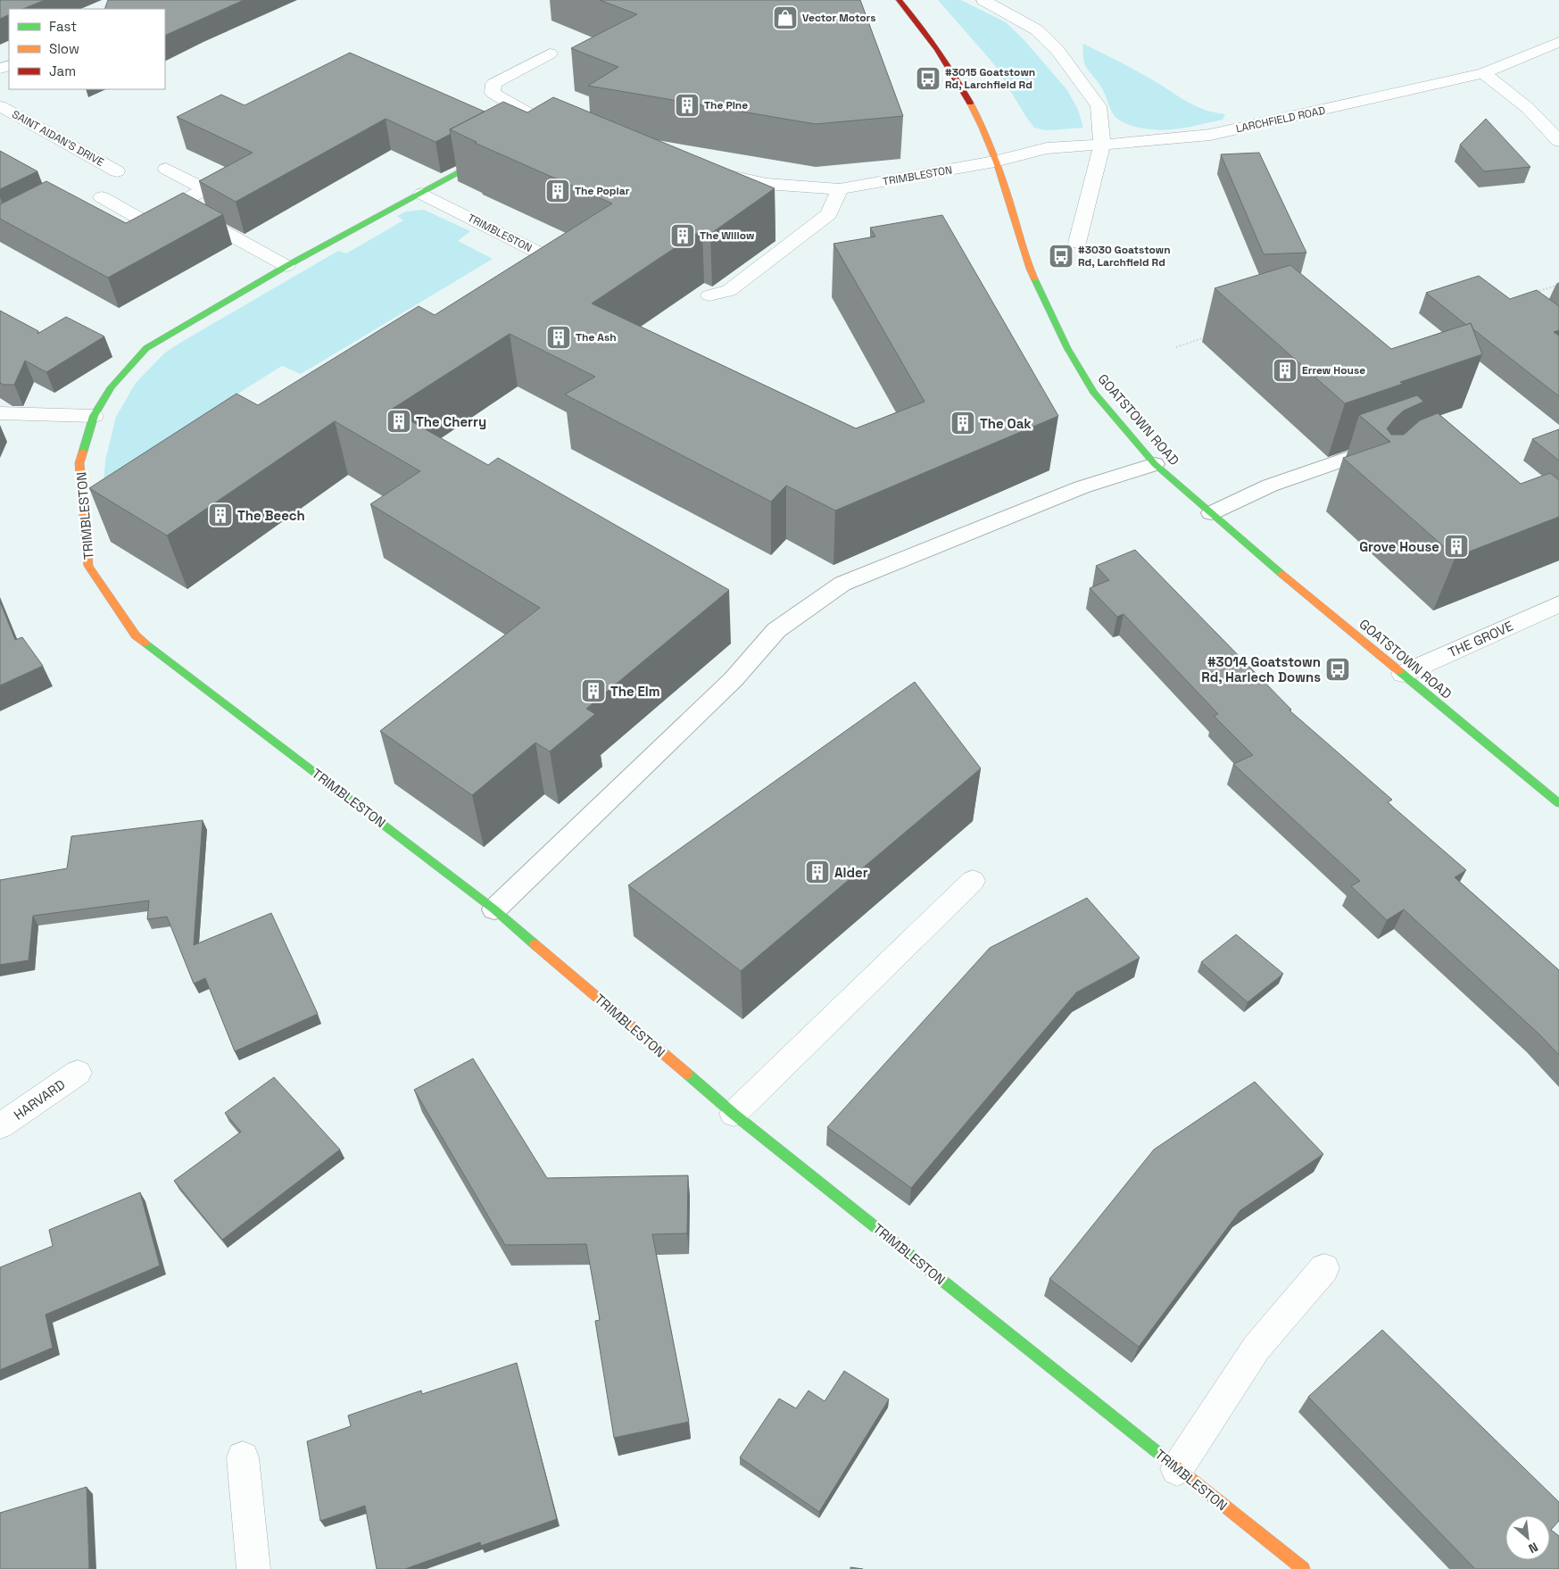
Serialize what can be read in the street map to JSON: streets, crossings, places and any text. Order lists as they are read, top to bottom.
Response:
{
  "streets": {
    "street": [
      "LARCHFIELD ROAD",
      "SAINT AIDAN'S DRIVE",
      "TRIMBLESTON",
      "GOATSTOWN ROAD",
      "THE GROVE",
      "HARVARD"
    ]
  },
  "crossings": [
    ["LARCHFIELD ROAD", "TRIMBLESTON"],
    ["LARCHFIELD ROAD", "GOATSTOWN ROAD"],
    ["TRIMBLESTON", "GOATSTOWN ROAD"],
    ["GOATSTOWN ROAD", "THE GROVE"]
  ],
  "places": {
    "shop": ["Vector Motors"],
    "bus stop": ["#3015 Goatstown Rd, Larchfield Rd", "#3030 Goatstown Rd, Larchfield Rd", "#3014 Goatstown Rd, Harlech Downs"],
    "building": [
      "The Pine",
      "The Poplar",
      "The Willow",
      "The Ash",
      "Errew House",
      "The Cherry",
      "The Oak",
      "The Beech",
      "Grove House",
      "The Elm",
      "Alder"
    ]
  },
  "legend": ["Fast", "Slow", "Jam"],
  "north": "bottom right"
}
